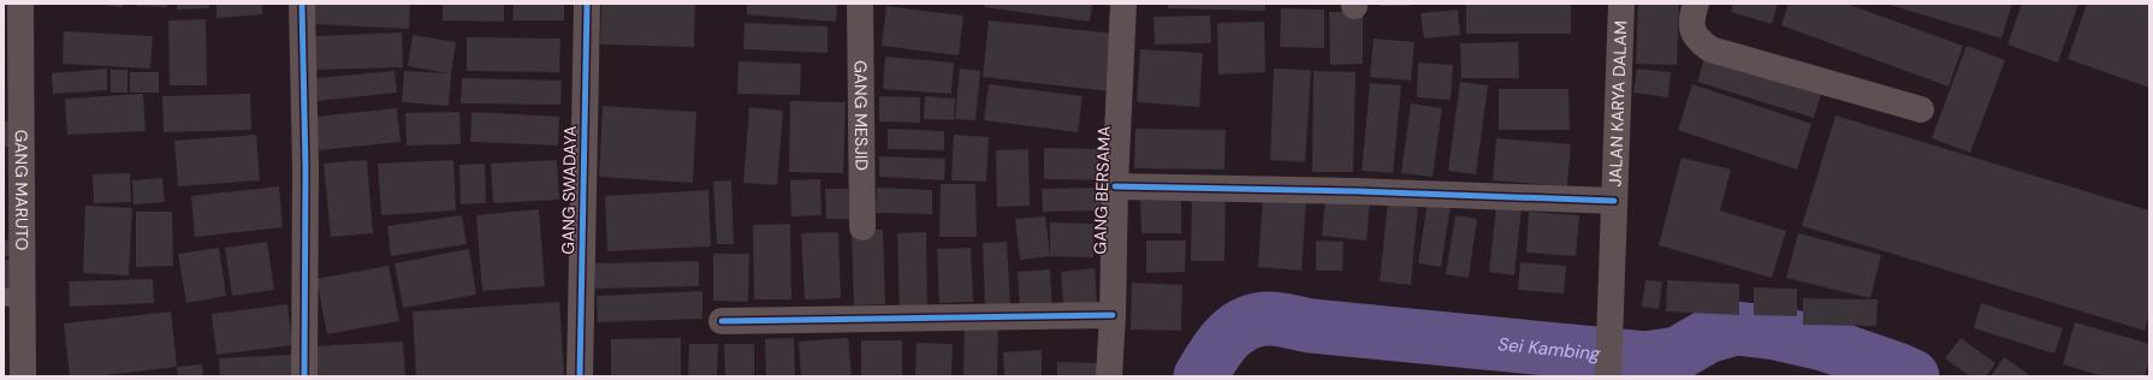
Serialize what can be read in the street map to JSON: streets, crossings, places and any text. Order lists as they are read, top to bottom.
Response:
{
  "streets": {
    "street": [
      "JALAN KARYA DALAM",
      "GANG MESJID",
      "GANG MARUTO",
      "GANG SWADAYA",
      "GANG BERSAMA"
    ]
  },
  "water": ["Sei Kambing"]
}
